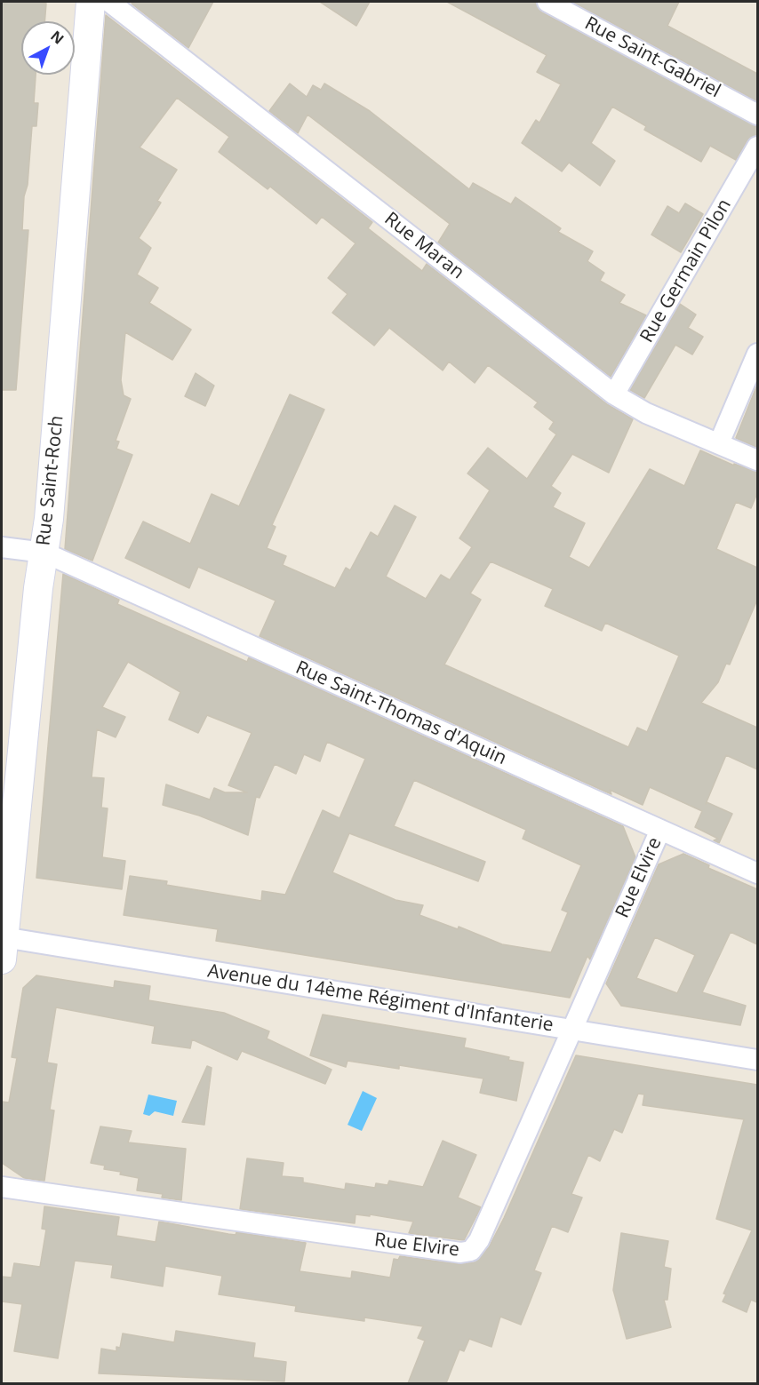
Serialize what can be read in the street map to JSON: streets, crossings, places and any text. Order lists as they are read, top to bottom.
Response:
{
  "streets": {
    "street": [
      "Rue Saint-Gabriel",
      "Rue Maran",
      "Rue Germain Pilon",
      "Rue Saint-Roch",
      "Rue Saint-Thomas d'Aquin",
      "Rue Elvire",
      "Avenue du 14ème Régiment d'Infanterie"
    ]
  },
  "crossings": [
    ["Rue Maran", "Rue Germain Pilon"],
    ["Rue Saint-Roch", "Rue Saint-Thomas d'Aquin"],
    ["Rue Saint-Roch", "Avenue du 14ème Régiment d'Infanterie"],
    ["Rue Saint-Thomas d'Aquin", "Rue Elvire"],
    ["Rue Elvire", "Avenue du 14ème Régiment d'Infanterie"]
  ],
  "north": "top right"
}
